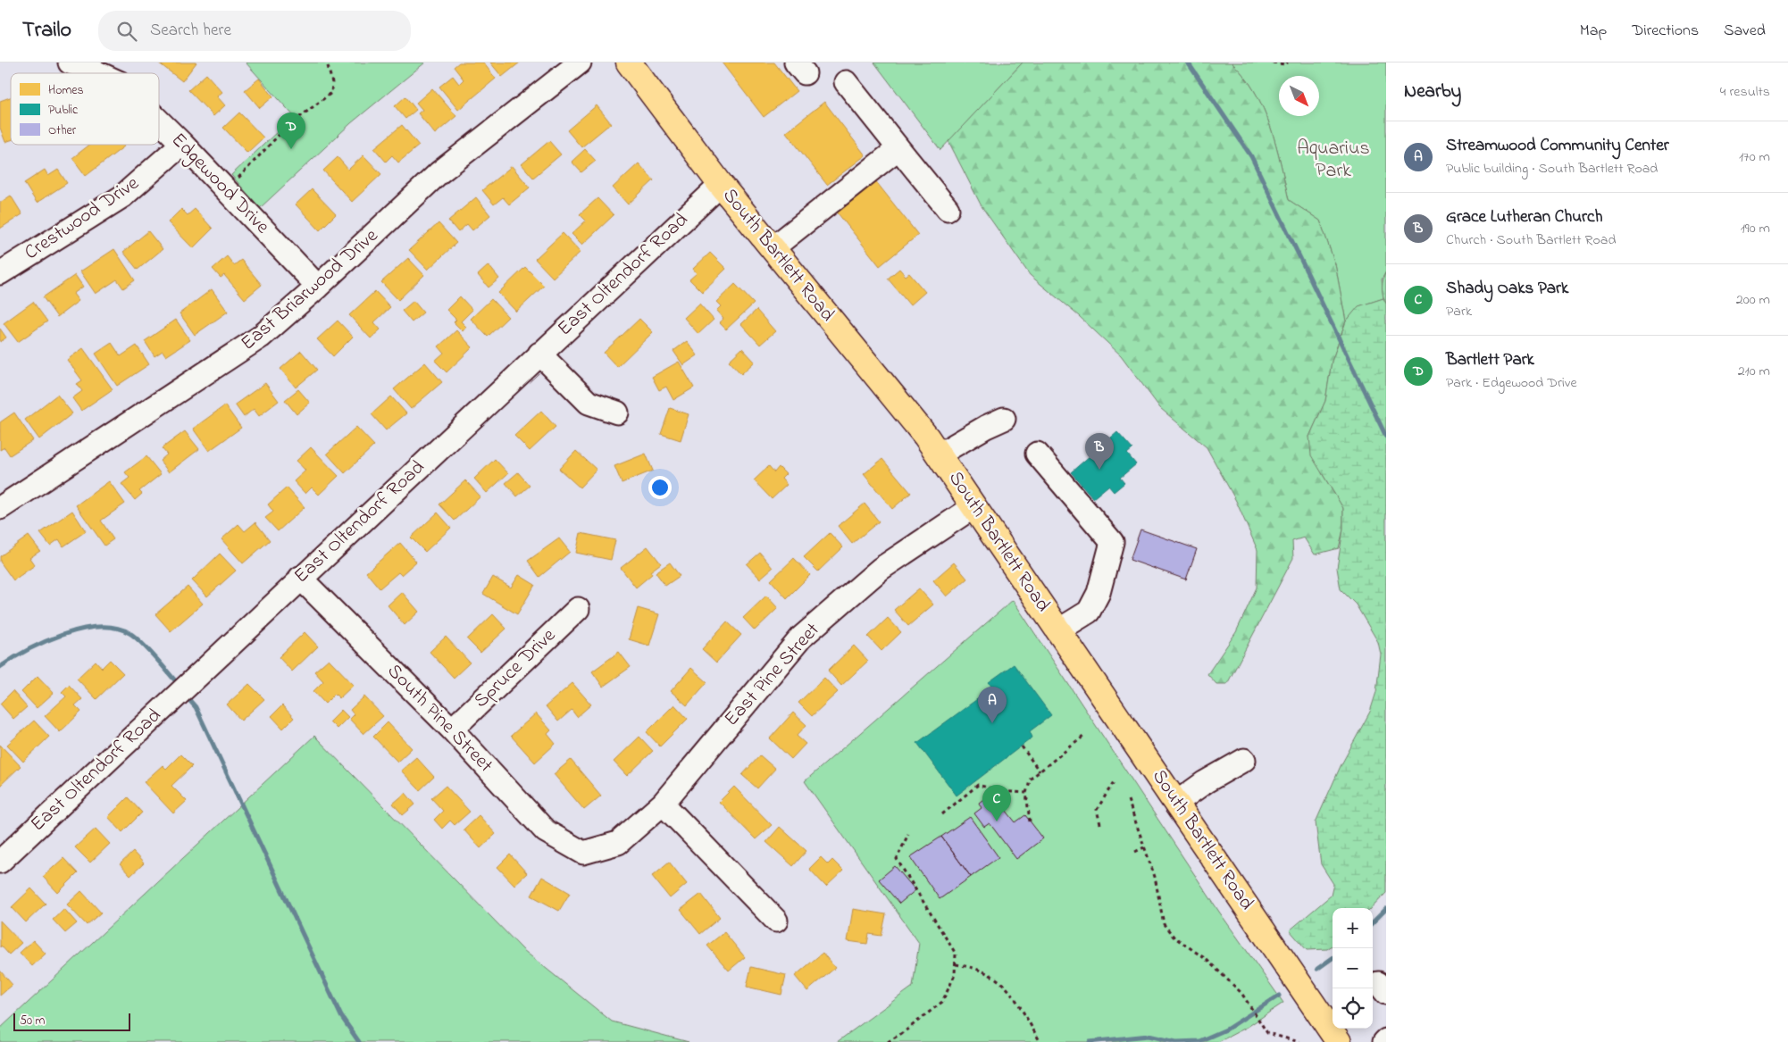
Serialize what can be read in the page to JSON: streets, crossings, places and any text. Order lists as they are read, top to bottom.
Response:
{
  "streets": {
    "main road": ["South Bartlett Road"],
    "street": [
      "Edgewood Drive",
      "Crestwood Drive",
      "East Oltendorf Road",
      "East Briarwood Drive",
      "Spruce Drive",
      "East Pine Street",
      "South Pine Street"
    ]
  },
  "crossings": [
    ["Edgewood Drive", "Crestwood Drive"],
    ["Edgewood Drive", "East Briarwood Drive"],
    ["South Bartlett Road", "East Oltendorf Road"],
    ["South Bartlett Road", "East Pine Street"],
    ["East Oltendorf Road", "South Pine Street"],
    ["Spruce Drive", "South Pine Street"],
    ["East Pine Street", "South Pine Street"]
  ],
  "parks": ["Aquarius Park"],
  "legend": ["Homes", "Public", "Other"],
  "scale_bar": "50 m",
  "north": "bottom right",
  "page": {
    "header": "Trailo",
    "search": "Search here",
    "nav": ["Map", "Directions", "Saved"],
    "heading": ["Nearby", "4 results"],
    "pins": [
      "D",
      "B",
      "A",
      "C"
    ],
    "list": [
      {
        "mark": "A",
        "name": "Streamwood Community Center",
        "note": "Public building · South Bartlett Road",
        "value": "170 m"
      },
      {
        "mark": "B",
        "name": "Grace Lutheran Church",
        "note": "Church · South Bartlett Road",
        "value": "190 m"
      },
      {
        "mark": "C",
        "name": "Shady Oaks Park",
        "note": "Park",
        "value": "200 m"
      },
      {
        "mark": "D",
        "name": "Bartlett Park",
        "note": "Park · Edgewood Drive",
        "value": "210 m"
      }
    ],
    "map_buttons": ["+", "−"],
    "scale": "50 m"
  }
}
